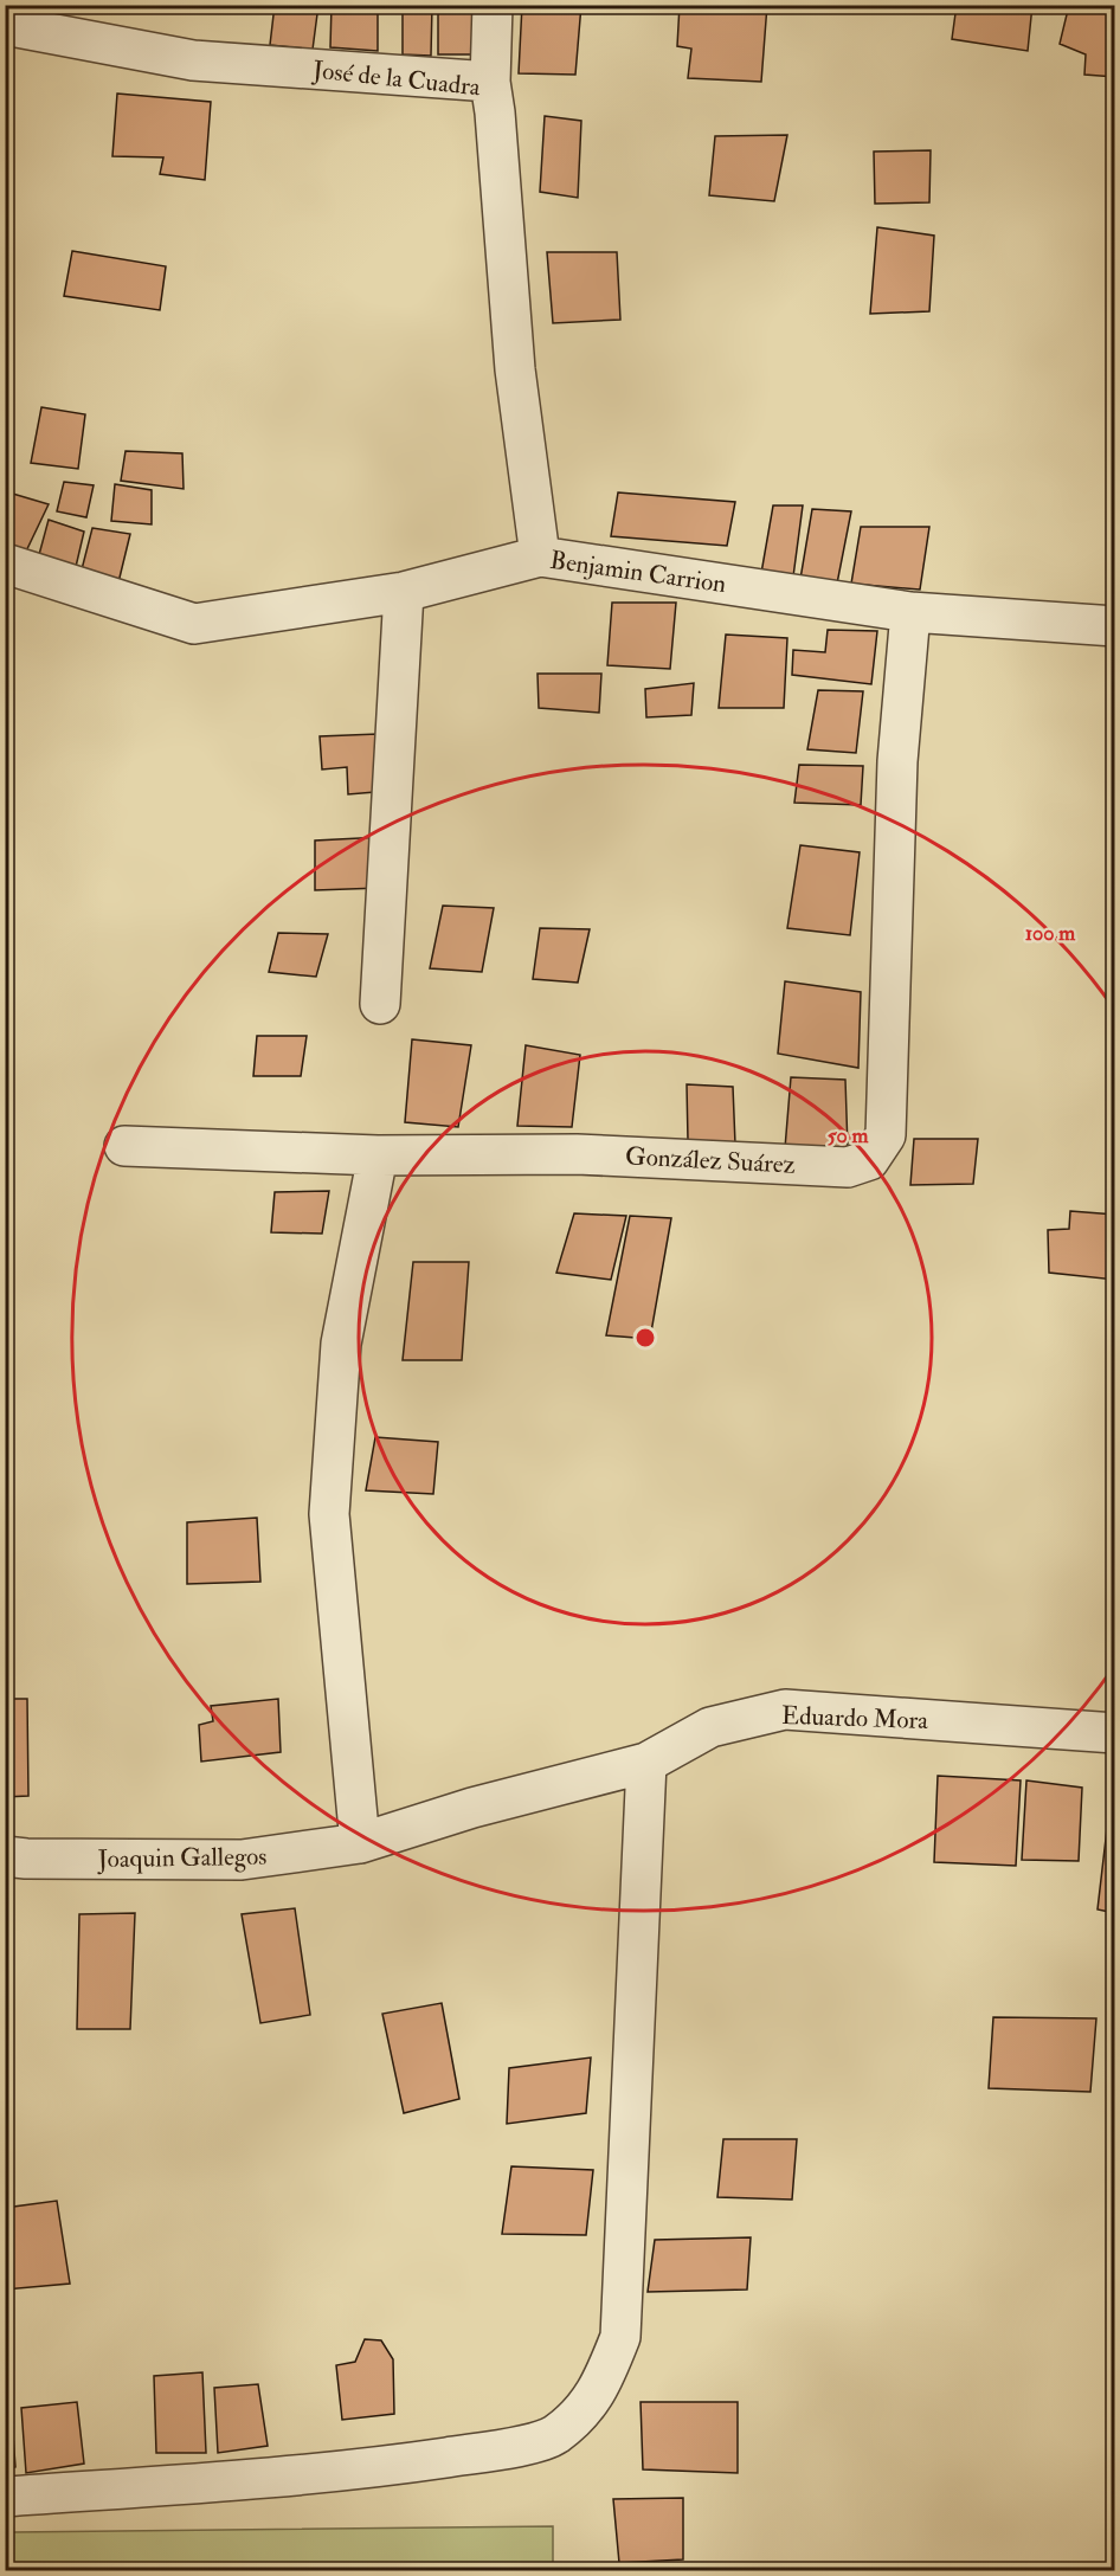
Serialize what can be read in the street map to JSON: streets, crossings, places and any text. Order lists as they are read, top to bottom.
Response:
{
  "streets": {
    "street": [
      "José de la Cuadra",
      "Benjamin Carrion",
      "González Suárez",
      "Eduardo Mora",
      "Joaquin Gallegos"
    ]
  },
  "crossings": [
    ["José de la Cuadra", "Benjamin Carrion"],
    ["Benjamin Carrion", "González Suárez"],
    ["Eduardo Mora", "Joaquin Gallegos"]
  ],
  "rings": ["100 m", "50 m"]
}
